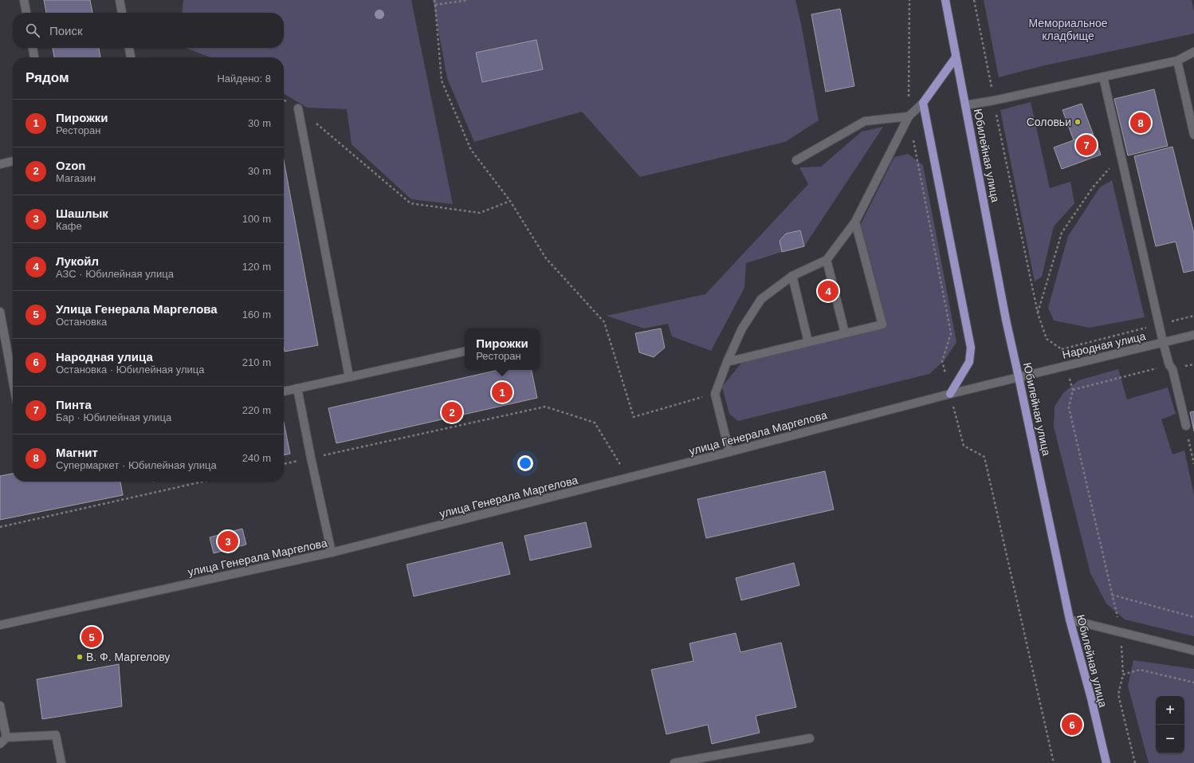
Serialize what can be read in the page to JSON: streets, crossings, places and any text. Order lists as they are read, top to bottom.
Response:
{
  "streets": {
    "main road": ["Юбилейная улица"],
    "street": ["Народная улица", "улица Генерала Маргелова"]
  },
  "crossings": [
    ["Юбилейная улица", "Народная улица"],
    ["Юбилейная улица", "улица Генерала Маргелова"],
    ["Народная улица", "улица Генерала Маргелова"]
  ],
  "parks": ["Мемориальное кладбище"],
  "places": ["Соловьи", "В. Ф. Маргелову"],
  "page": {
    "search": "Поиск",
    "heading": ["Рядом", "Найдено: 8"],
    "list": [
      {
        "mark": "1",
        "name": "Пирожки",
        "note": "Ресторан",
        "value": "30 m"
      },
      {
        "mark": "2",
        "name": "Ozon",
        "note": "Магазин",
        "value": "30 m"
      },
      {
        "mark": "3",
        "name": "Шашлык",
        "note": "Кафе",
        "value": "100 m"
      },
      {
        "mark": "4",
        "name": "Лукойл",
        "note": "АЗС · Юбилейная улица",
        "value": "120 m"
      },
      {
        "mark": "5",
        "name": "Улица Генерала Маргелова",
        "note": "Остановка",
        "value": "160 m"
      },
      {
        "mark": "6",
        "name": "Народная улица",
        "note": "Остановка · Юбилейная улица",
        "value": "210 m"
      },
      {
        "mark": "7",
        "name": "Пинта",
        "note": "Бар · Юбилейная улица",
        "value": "220 m"
      },
      {
        "mark": "8",
        "name": "Магнит",
        "note": "Супермаркет · Юбилейная улица",
        "value": "240 m"
      }
    ],
    "pins": [
      "8",
      "7",
      "4",
      "1",
      "2",
      "3",
      "5",
      "6"
    ],
    "popup": ["Пирожки", "Ресторан"],
    "map_buttons": ["+", "−"]
  }
}
